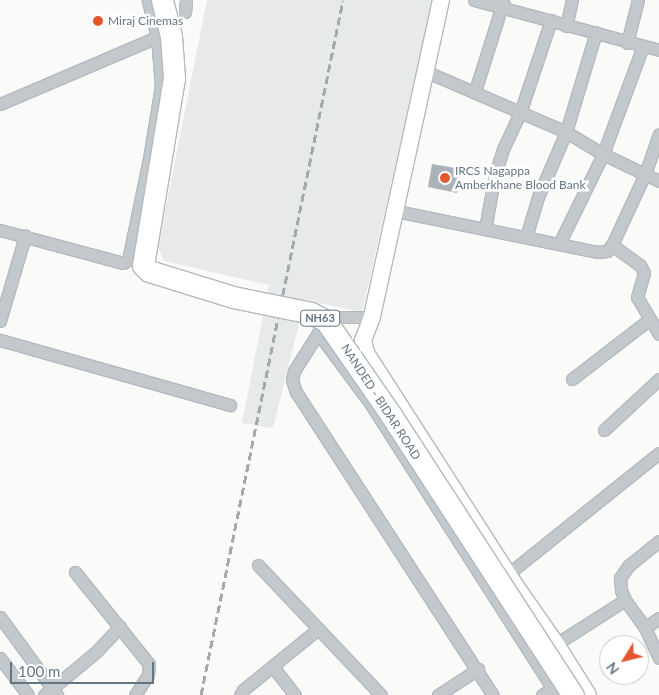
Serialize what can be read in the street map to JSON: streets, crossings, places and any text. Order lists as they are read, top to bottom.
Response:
{
  "streets": {
    "highway": ["NH63", "NANDED - BIDAR ROAD"]
  },
  "places": ["Miraj Cinemas", "IRCS Nagappa Amberkhane Blood Bank"],
  "scale_bar": "100 m",
  "north": "bottom left"
}
